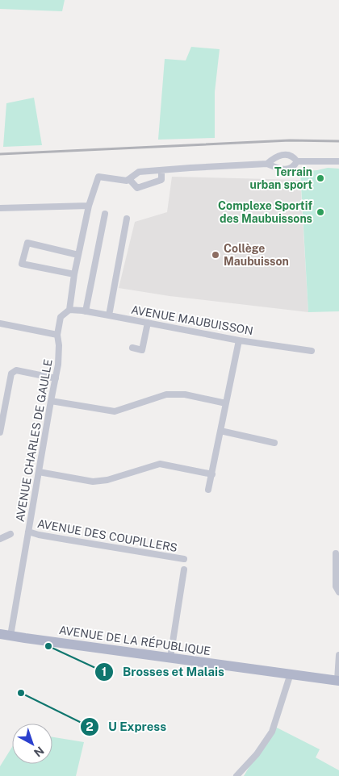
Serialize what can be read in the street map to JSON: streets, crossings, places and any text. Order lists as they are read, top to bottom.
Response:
{
  "streets": {
    "main road": ["AVENUE DE LA RÉPUBLIQUE"],
    "street": ["AVENUE MAUBUISSON", "AVENUE CHARLES DE GAULLE", "AVENUE DES COUPILLERS"]
  },
  "crossings": [
    ["AVENUE MAUBUISSON", "AVENUE CHARLES DE GAULLE"],
    ["AVENUE CHARLES DE GAULLE", "AVENUE DES COUPILLERS"],
    ["AVENUE CHARLES DE GAULLE", "AVENUE DE LA RÉPUBLIQUE"]
  ],
  "places": [
    "Terrain urban sport",
    "Complexe Sportif des Maubuissons",
    "Collège Maubuisson",
    "Brosses et Malais",
    "U Express"
  ],
  "north": "bottom right"
}
